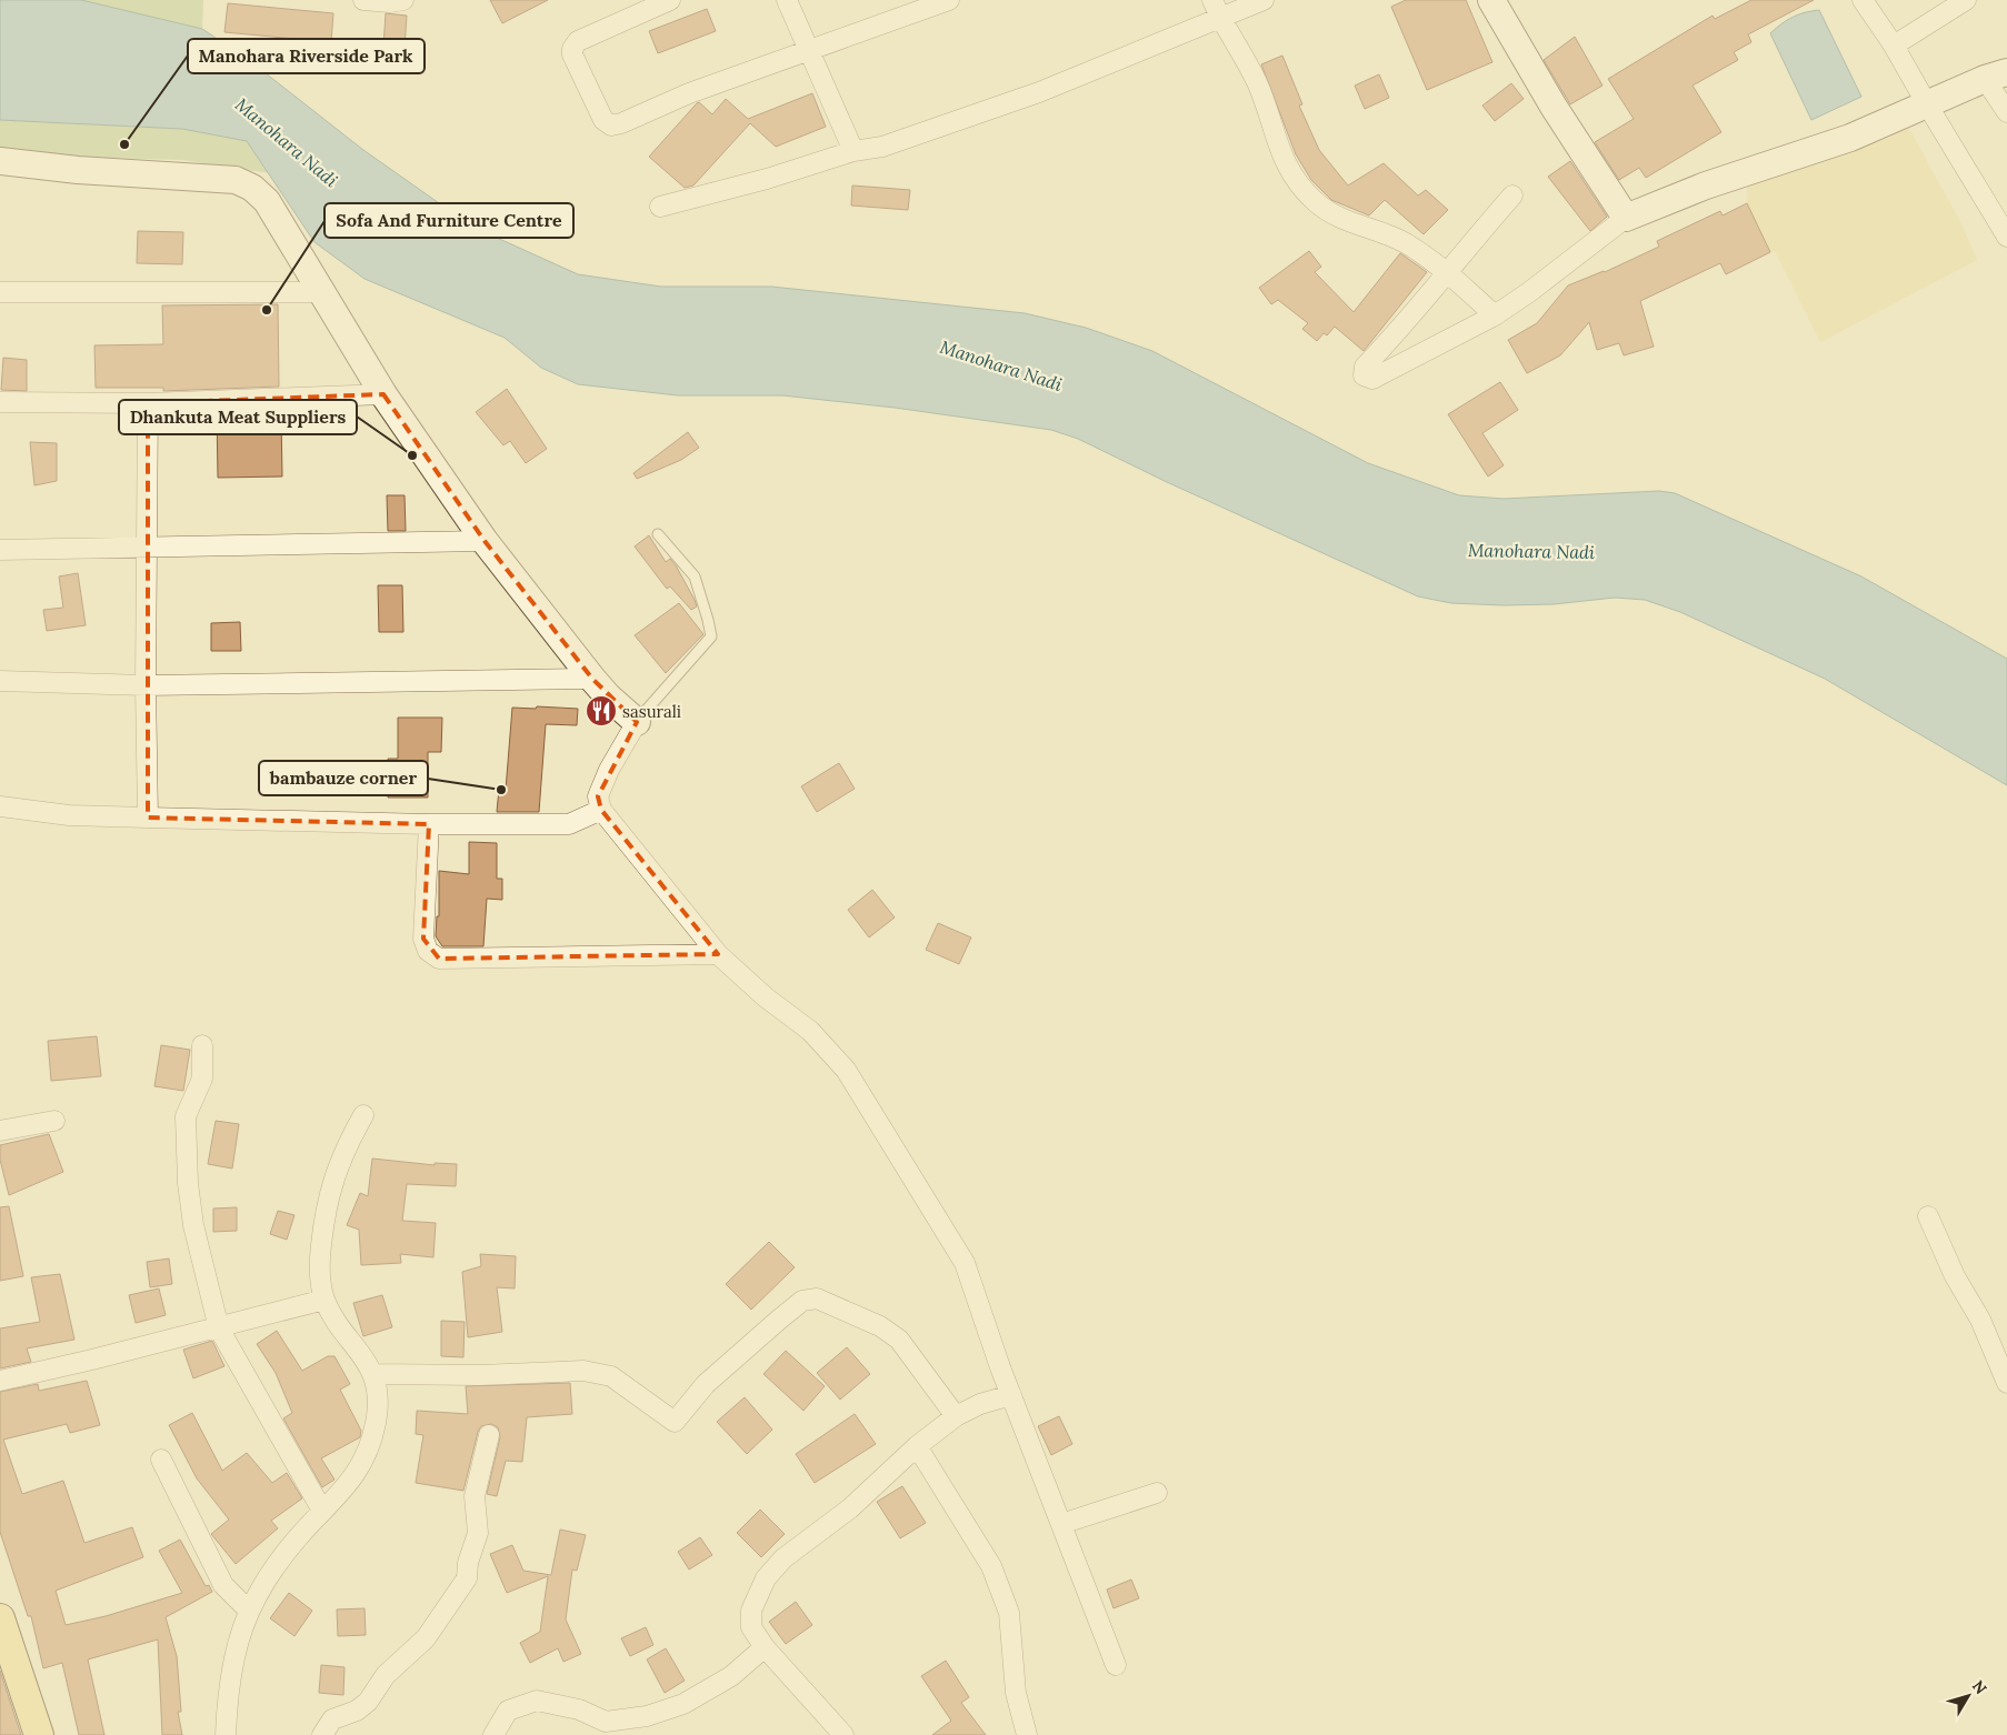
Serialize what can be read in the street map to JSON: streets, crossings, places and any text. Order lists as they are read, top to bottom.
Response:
{
  "water": ["Manohara Nadi"],
  "places": {
    "other": [
      "Manohara Riverside Park",
      "Sofa And Furniture Centre",
      "Dhankuta Meat Suppliers",
      "bambauze corner"
    ],
    "restaurant": ["sasurali"]
  },
  "north": "top right"
}
